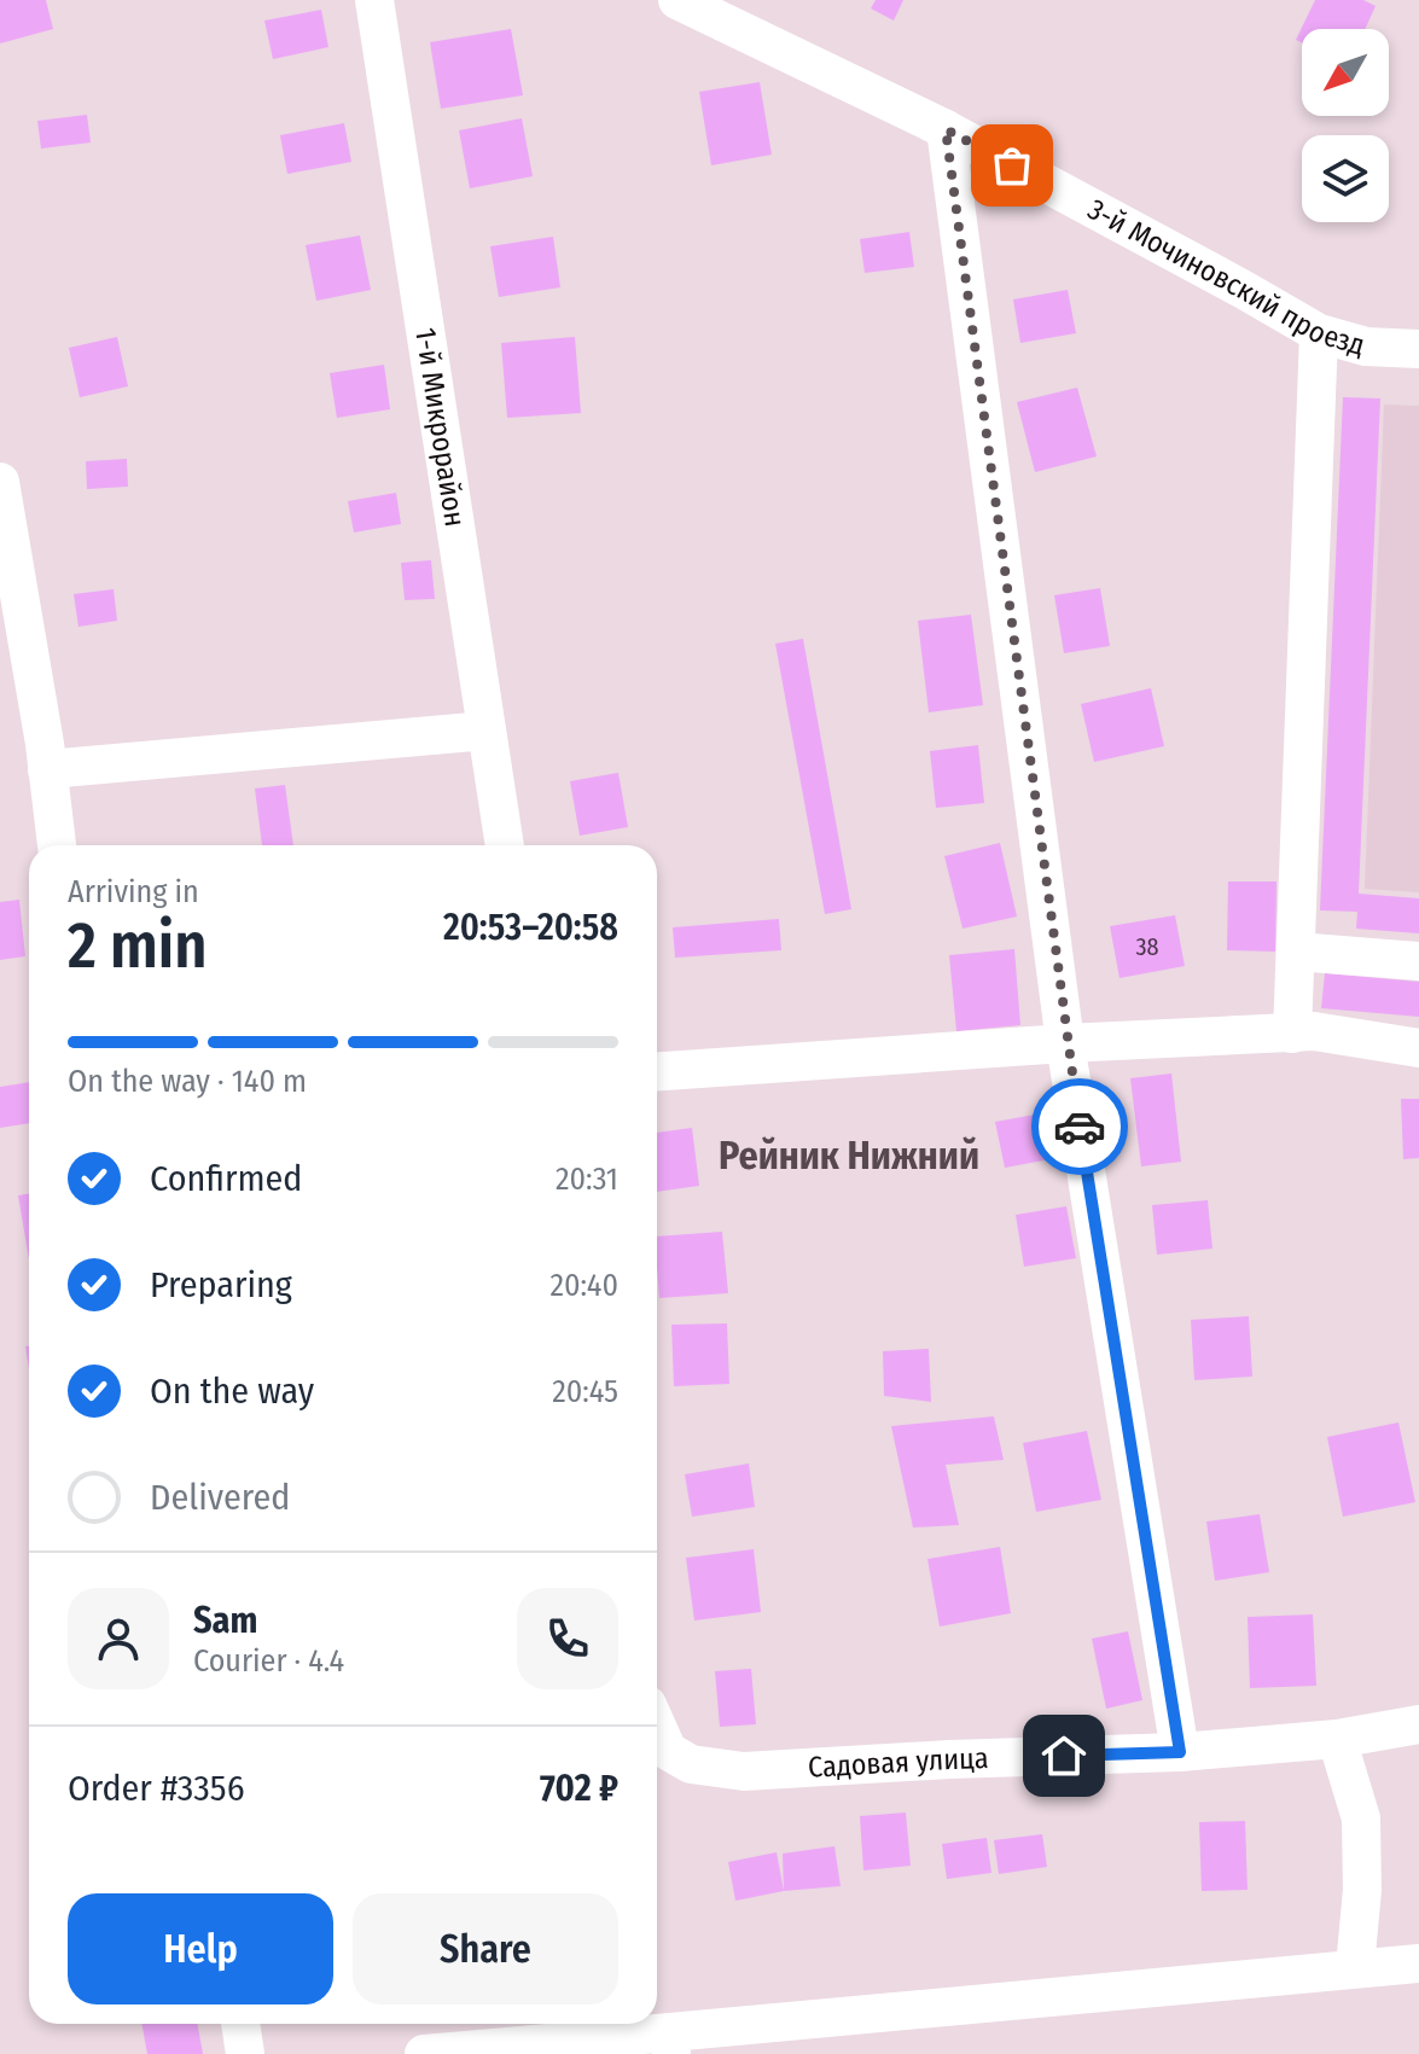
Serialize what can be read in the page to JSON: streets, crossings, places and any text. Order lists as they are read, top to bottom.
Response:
{
  "streets": {
    "street": ["3-й Мочиновский проезд", "1-й Микрорайон", "Садовая улица"]
  },
  "districts": ["Рейник Нижний"],
  "house_numbers": ["38"],
  "north": "bottom left",
  "page": {
    "heading": ["2 min", "Arriving in", "20:53–20:58"],
    "panel": [
      "Sam",
      "Courier · 4.4",
      "Order #3356",
      "702 ₽"
    ],
    "bar": "On the way · 140 m",
    "list": [
      ["Confirmed", "20:31"],
      ["Preparing", "20:40"],
      ["On the way", "20:45"],
      "Delivered"
    ],
    "buttons": ["Help", "Share"]
  }
}
